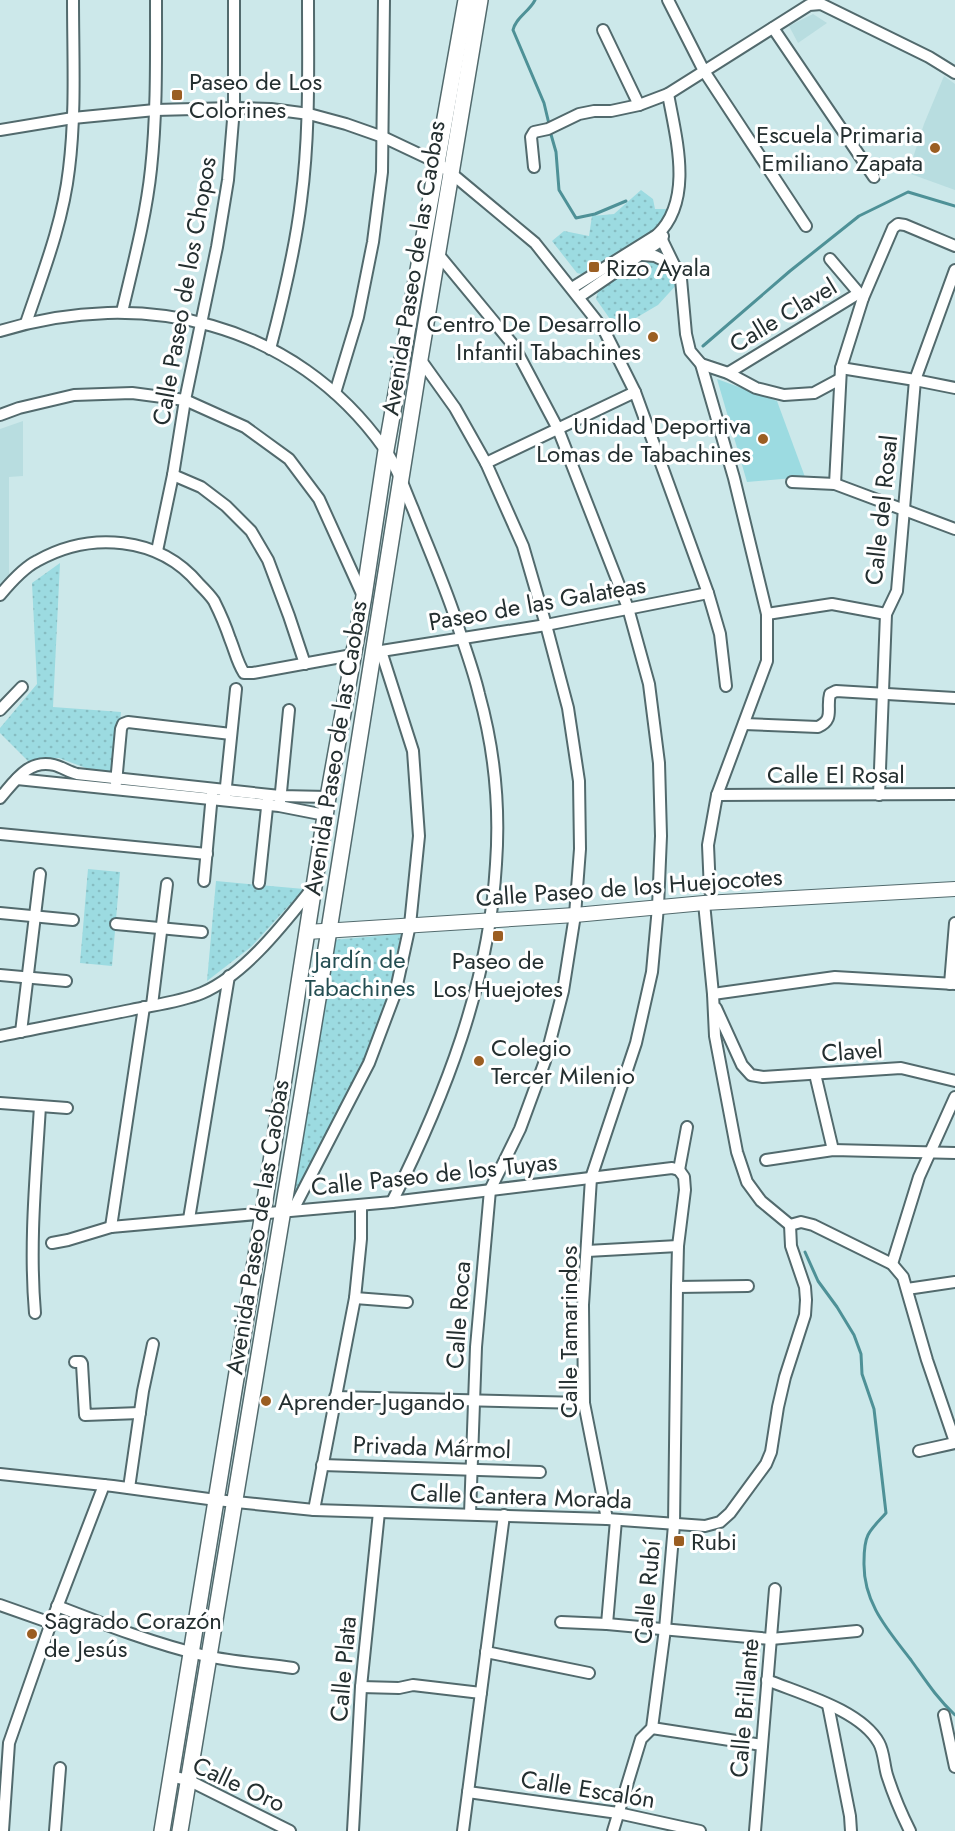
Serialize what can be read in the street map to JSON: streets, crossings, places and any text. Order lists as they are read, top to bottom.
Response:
{
  "streets": {
    "main road": ["Avenida Paseo de las Caobas"],
    "street": [
      "Calle Paseo de los Chopos",
      "Calle Clavel",
      "Calle del Rosal",
      "Paseo de las Galateas",
      "Calle El Rosal",
      "Calle Paseo de los Huejocotes",
      "Clavel",
      "Calle Paseo de los Tuyas",
      "Calle Roca",
      "Calle Tamarindos",
      "Privada Mármol",
      "Calle Cantera Morada",
      "Calle Rubí",
      "Calle Plata",
      "Calle Brillante",
      "Calle Oro",
      "Calle Escalón"
    ]
  },
  "crossings": [
    ["Avenida Paseo de las Caobas", "Paseo de las Galateas"],
    ["Avenida Paseo de las Caobas", "Calle Paseo de los Huejocotes"],
    ["Avenida Paseo de las Caobas", "Calle Paseo de los Tuyas"],
    ["Avenida Paseo de las Caobas", "Calle Tamarindos"],
    ["Avenida Paseo de las Caobas", "Calle Cantera Morada"],
    ["Avenida Paseo de las Caobas", "Calle Oro"],
    ["Calle del Rosal", "Calle El Rosal"],
    ["Paseo de las Galateas", "Calle Tamarindos"],
    ["Calle Paseo de los Huejocotes", "Calle Tamarindos"],
    ["Calle Paseo de los Tuyas", "Calle Roca"],
    ["Calle Paseo de los Tuyas", "Calle Tamarindos"],
    ["Calle Paseo de los Tuyas", "Calle Rubí"],
    ["Calle Roca", "Privada Mármol"],
    ["Calle Roca", "Calle Cantera Morada"],
    ["Calle Tamarindos", "Calle Cantera Morada"],
    ["Calle Cantera Morada", "Calle Rubí"],
    ["Calle Cantera Morada", "Calle Plata"],
    ["Calle Rubí", "Calle Escalón"]
  ],
  "parks": ["Jardín de Tabachines"],
  "places": {
    "transit": [
      "Paseo de Los Colorines",
      "Rizo Ayala",
      "Paseo de Los Huejotes",
      "Rubi"
    ],
    "other": [
      "Escuela Primaria Emiliano Zapata",
      "Centro De Desarrollo Infantil Tabachines",
      "Unidad Deportiva Lomas de Tabachines",
      "Colegio Tercer Milenio",
      "Aprender Jugando",
      "Sagrado Corazón de Jesús"
    ]
  }
}
